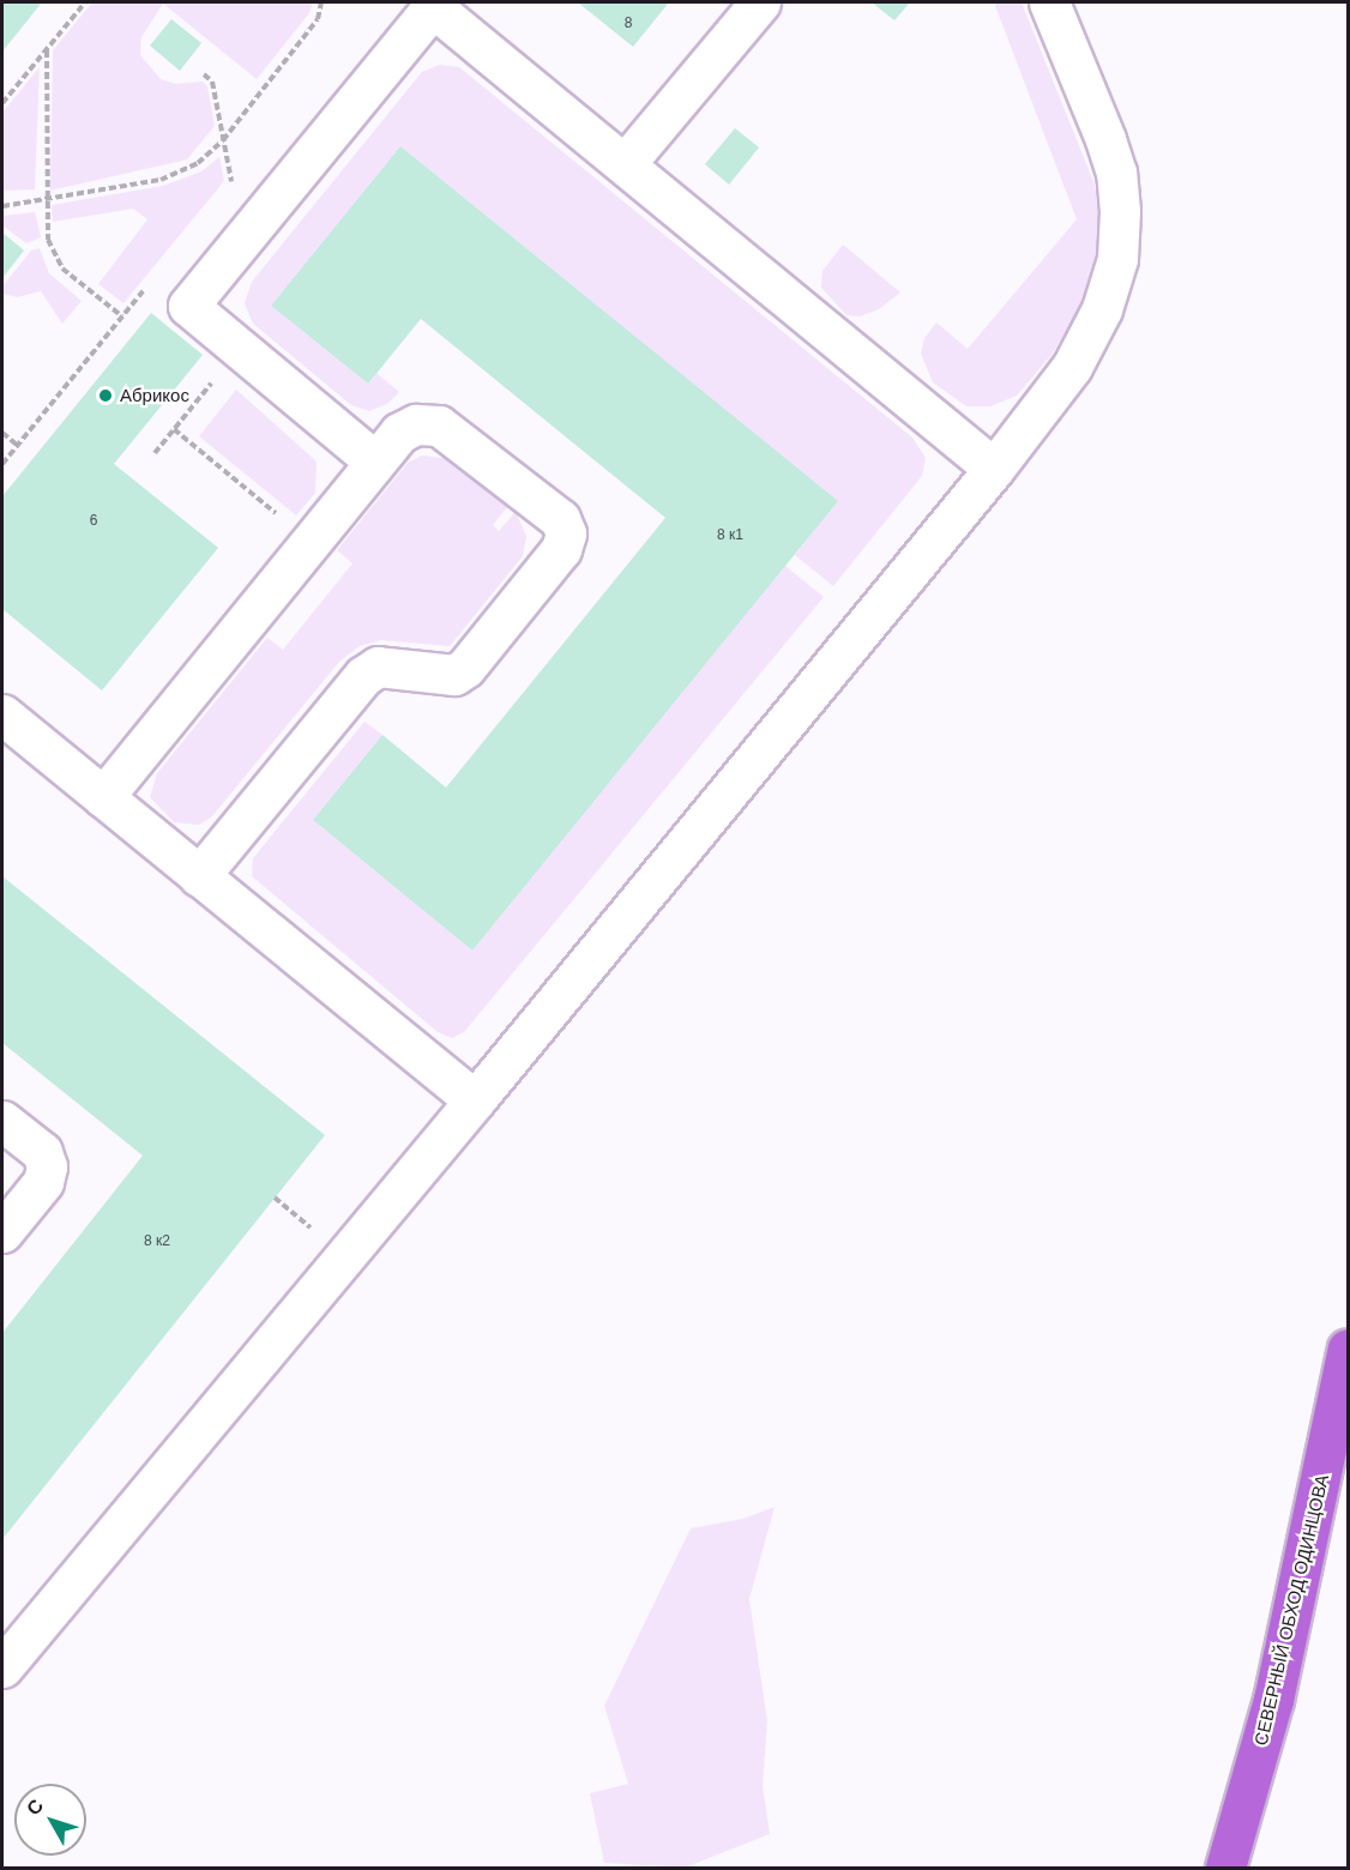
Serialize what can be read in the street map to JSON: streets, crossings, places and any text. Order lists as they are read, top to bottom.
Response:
{
  "streets": {
    "highway": ["СЕВЕРНЫЙ ОБХОД ОДИНЦОВА"]
  },
  "places": ["Абрикос"],
  "house_numbers": [
    "8",
    "6",
    "8 к1",
    "8 к2"
  ],
  "north": "top left"
}
